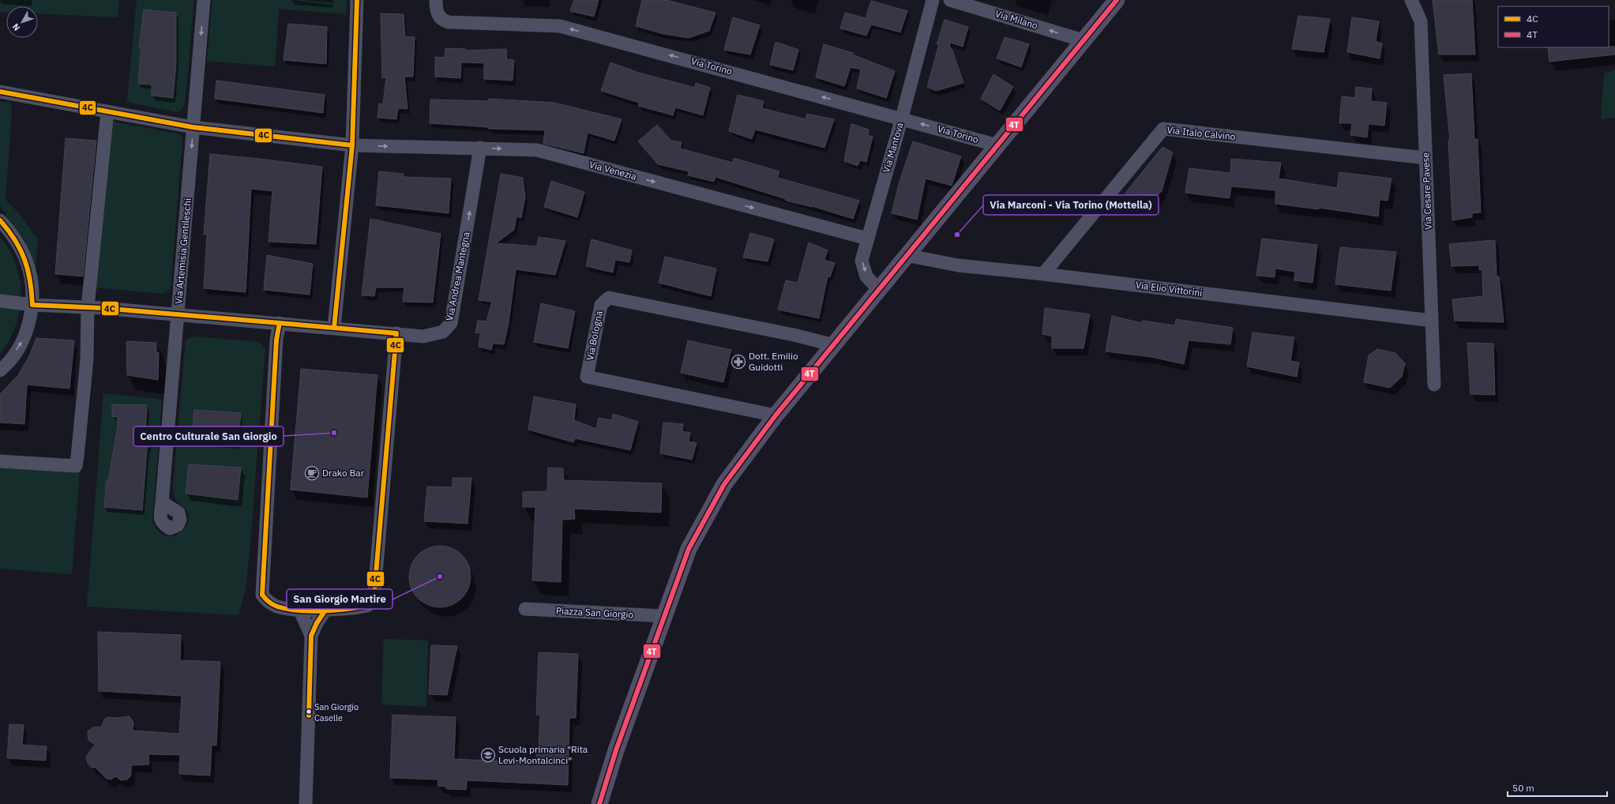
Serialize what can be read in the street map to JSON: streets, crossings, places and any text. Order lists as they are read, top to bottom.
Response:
{
  "streets": {
    "street": [
      "Via Milano",
      "Via Torino",
      "Via Italo Calvino",
      "Via Mantova",
      "Via Venezia",
      "Via Cesare Pavese",
      "Via Artemisia Gentileschi",
      "Via Andrea Mantegna",
      "Via Elio Vittorini",
      "Via Bologna",
      "Piazza San Giorgio"
    ]
  },
  "crossings": [
    ["Via Torino", "Via Mantova"],
    ["Via Italo Calvino", "Via Cesare Pavese"],
    ["Via Italo Calvino", "Via Elio Vittorini"],
    ["Via Mantova", "Via Venezia"],
    ["Via Venezia", "Via Artemisia Gentileschi"],
    ["Via Venezia", "Via Andrea Mantegna"],
    ["Via Cesare Pavese", "Via Elio Vittorini"],
    ["Via Artemisia Gentileschi", "Via Andrea Mantegna"]
  ],
  "one_way": ["Via Milano", "Via Torino", "Via Venezia"],
  "places": {
    "other": [
      "Via Marconi - Via Torino (Mottella)",
      "Centro Culturale San Giorgio",
      "San Giorgio Martire",
      "San Giorgio Caselle"
    ],
    "pharmacy": ["Dott. Emilio Guidotti"],
    "cafe": ["Drako Bar"],
    "school or university": ["Scuola primaria \"Rita Levi-Montalcinci\""]
  },
  "lines": ["transit line 4C", "transit line 4T"],
  "legend": ["4C", "4T"],
  "scale_bar": "50 m",
  "north": "bottom left"
}
